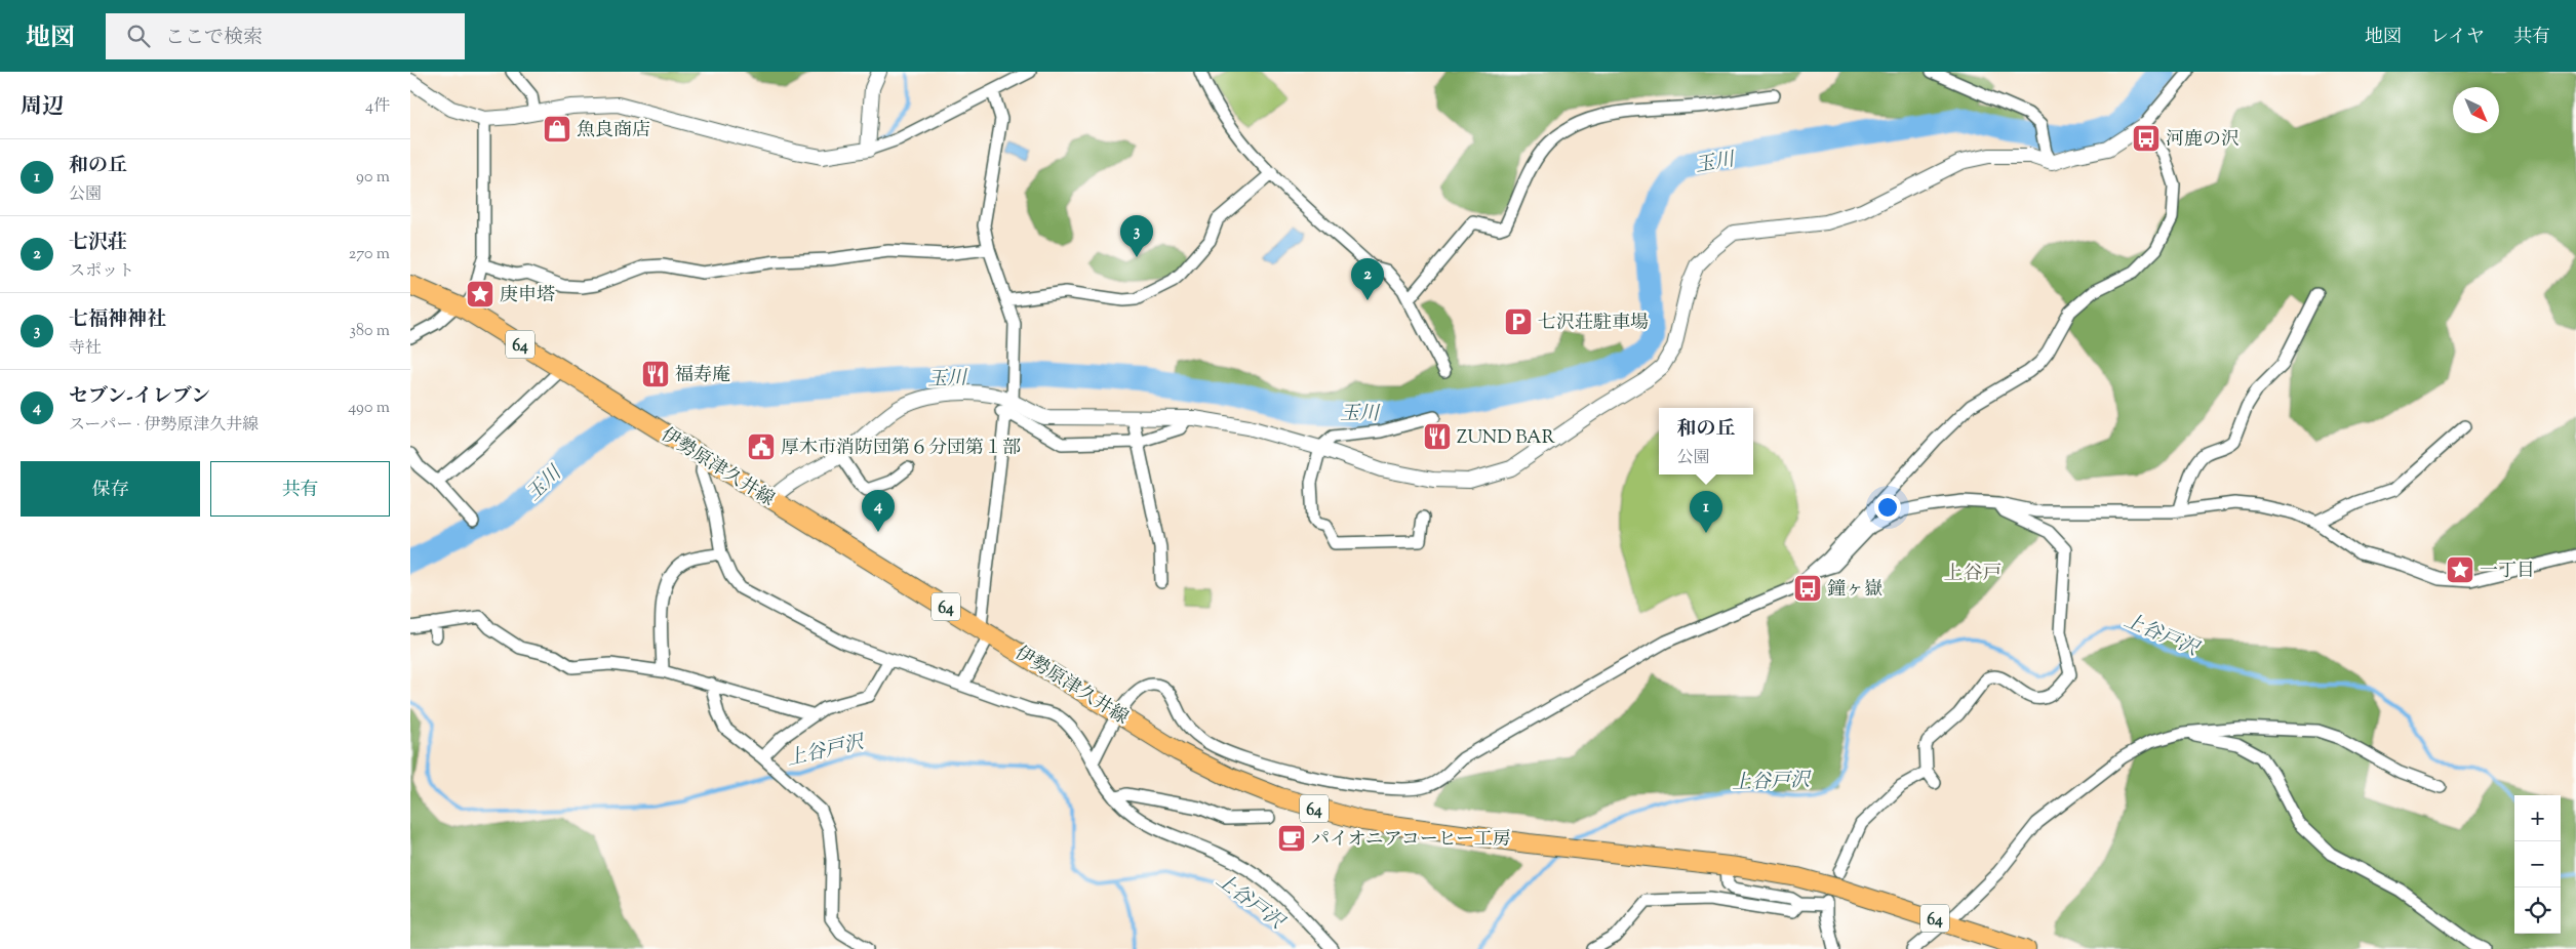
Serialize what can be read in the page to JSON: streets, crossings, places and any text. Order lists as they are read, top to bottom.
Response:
{
  "streets": {
    "main road": ["64", "伊勢原津久井線"]
  },
  "crossings": [
    ["64", "伊勢原津久井線"]
  ],
  "districts": ["上谷戸"],
  "water": ["玉川", "上谷戸沢"],
  "places": {
    "shop": ["魚良商店"],
    "bus stop": ["河鹿の沢", "鐘ヶ嶽"],
    "place": ["庚申塔", "一丁目"],
    "parking": ["七沢荘駐車場"],
    "restaurant": ["福寿庵", "ZUND BAR"],
    "public building": ["厚木市消防団第６分団第１部"],
    "cafe": ["パイオニアコーヒー工房"]
  },
  "north": "bottom right",
  "page": {
    "header": "地図",
    "search": "ここで検索",
    "nav": ["地図", "レイヤ", "共有"],
    "heading": ["周辺", "4件"],
    "list": [
      {
        "mark": "1",
        "name": "和の丘",
        "note": "公園",
        "value": "90 m"
      },
      {
        "mark": "2",
        "name": "七沢荘",
        "note": "スポット",
        "value": "270 m"
      },
      {
        "mark": "3",
        "name": "七福神神社",
        "note": "寺社",
        "value": "380 m"
      },
      {
        "mark": "4",
        "name": "セブン-イレブン",
        "note": "スーパー · 伊勢原津久井線",
        "value": "490 m"
      }
    ],
    "pins": [
      "3",
      "2",
      "4",
      "1"
    ],
    "popup": ["和の丘", "公園"],
    "buttons": ["保存", "共有"],
    "map_buttons": ["+", "−"]
  }
}
